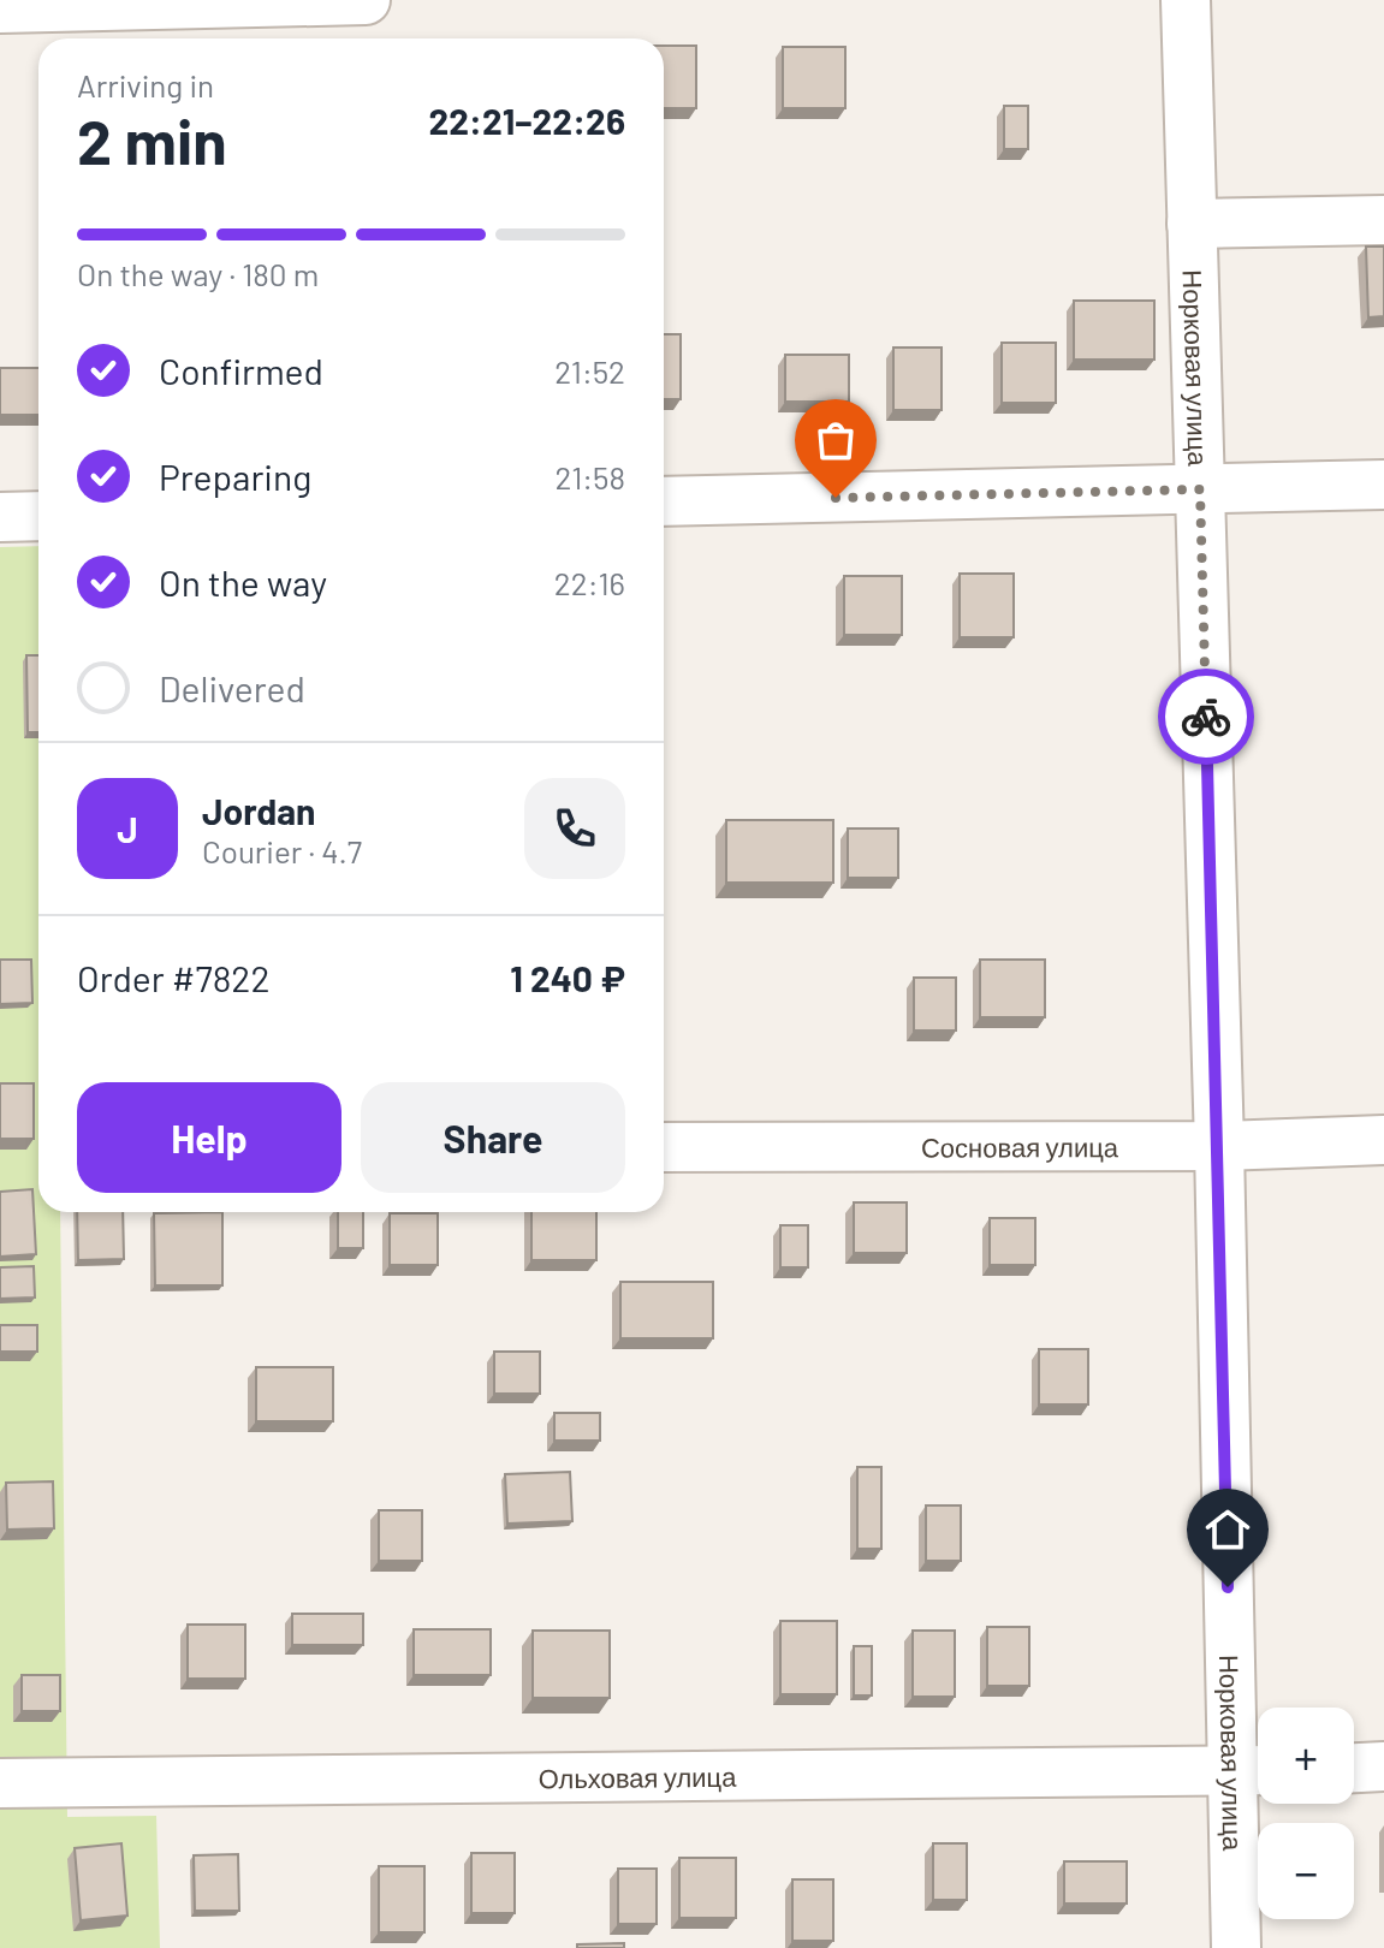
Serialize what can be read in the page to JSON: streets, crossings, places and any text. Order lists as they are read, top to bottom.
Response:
{
  "streets": {
    "street": ["Норковая улица", "Сосновая улица", "Ольховая улица"]
  },
  "crossings": [
    ["Норковая улица", "Сосновая улица"],
    ["Норковая улица", "Ольховая улица"]
  ],
  "page": {
    "heading": ["2 min", "Arriving in", "22:21–22:26"],
    "panel": [
      "Jordan",
      "Courier · 4.7",
      "Order #7822",
      "1 240 ₽"
    ],
    "bar": "On the way · 180 m",
    "list": [
      ["Confirmed", "21:52"],
      ["Preparing", "21:58"],
      ["On the way", "22:16"],
      "Delivered"
    ],
    "round": "J",
    "buttons": ["Help", "Share"],
    "map_buttons": ["+", "−"]
  }
}
